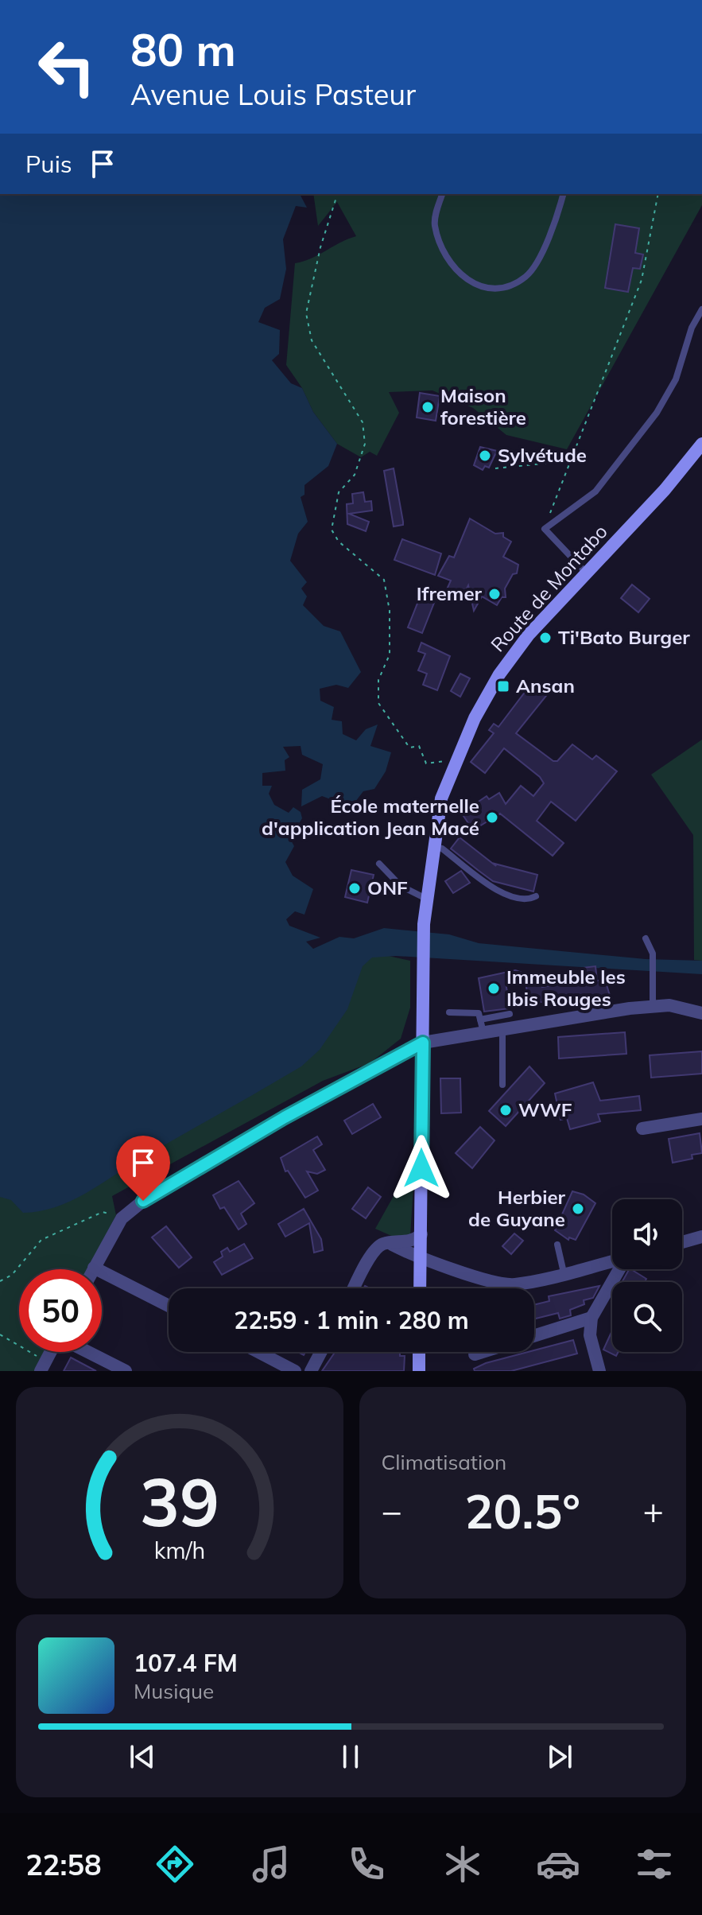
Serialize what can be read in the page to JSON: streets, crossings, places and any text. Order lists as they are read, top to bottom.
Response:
{
  "streets": {
    "main road": ["Route de Montabo"]
  },
  "places": {
    "other": [
      "Maison forestière",
      "Sylvétude",
      "Ifremer",
      "Ti'Bato Burger",
      "École maternelle d'application Jean Macé",
      "ONF",
      "Immeuble les Ibis Rouges",
      "WWF",
      "Herbier de Guyane"
    ],
    "transit": ["Ansan"]
  },
  "page": {
    "turn": ["80 m", "Avenue Louis Pasteur"],
    "then": "Puis",
    "limit": "50",
    "trip": "22:59 · 1 min · 280 m",
    "tile": "Climatisation",
    "heat": ["−", "20.5°", "+"],
    "song": ["107.4 FM", "Musique"],
    "tabs": "22:58",
    "gauge": ["39", "km/h"]
  }
}
